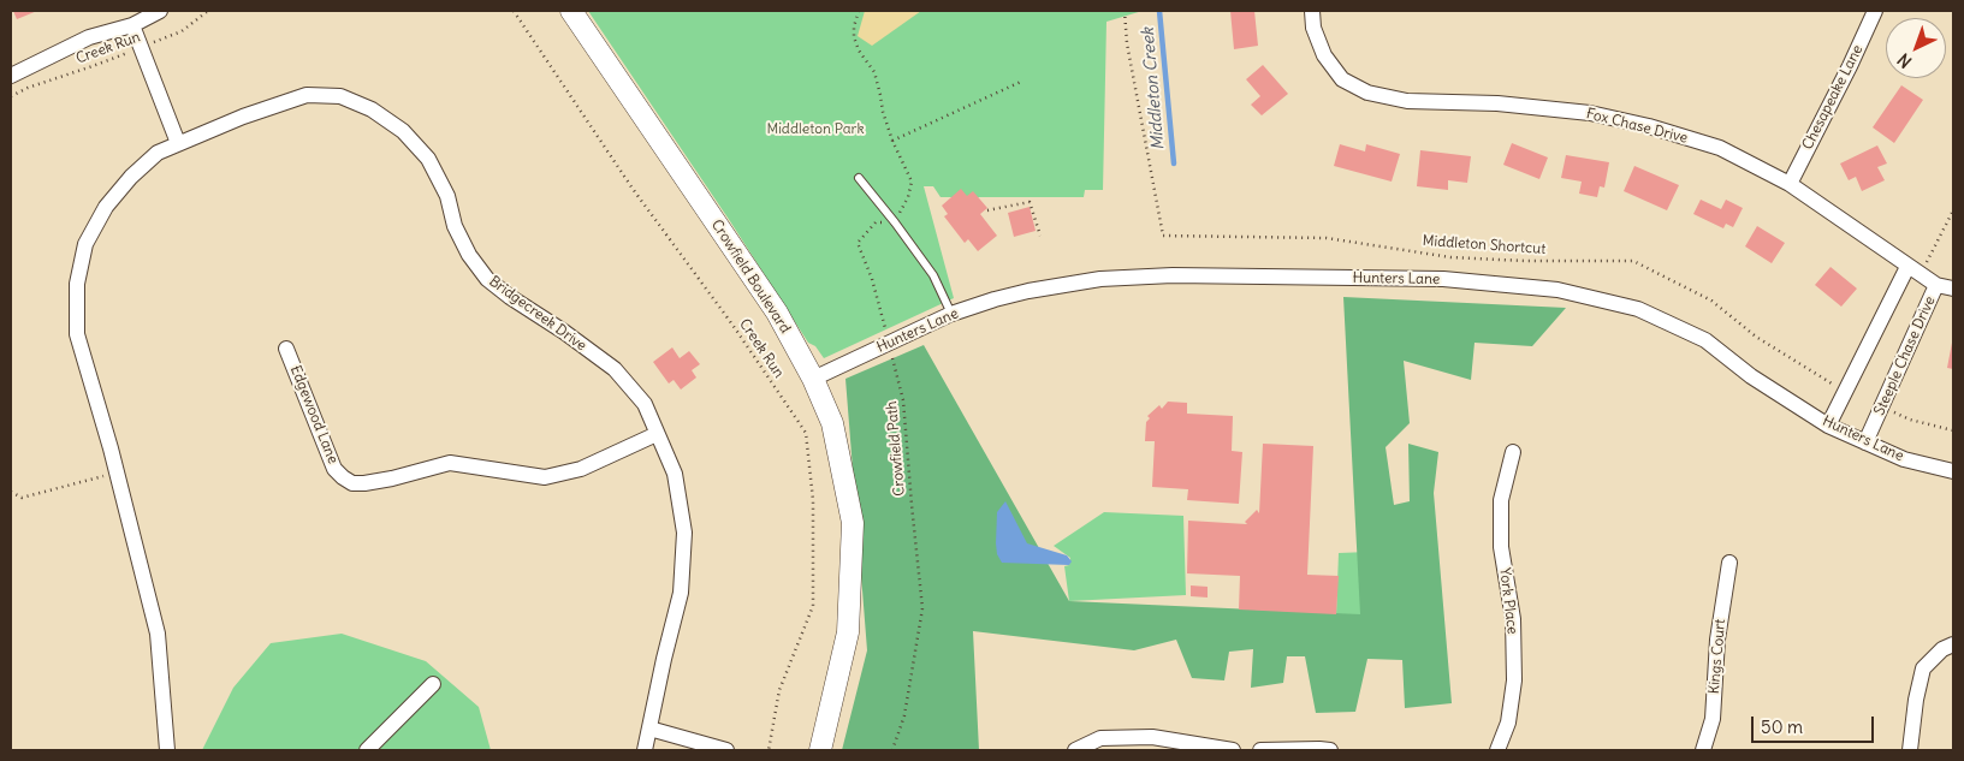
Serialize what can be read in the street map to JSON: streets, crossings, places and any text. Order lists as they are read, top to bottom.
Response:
{
  "streets": {
    "main road": ["Crowfield Boulevard"],
    "street": [
      "Chesapeake Lane",
      "Fox Chase Drive",
      "Hunters Lane",
      "Bridgecreek Drive",
      "Steeple Chase Drive",
      "Edgewood Lane",
      "York Place",
      "Kings Court"
    ],
    "path": ["Creek Run", "Middleton Shortcut", "Crowfield Path"]
  },
  "crossings": [
    ["Chesapeake Lane", "Fox Chase Drive"],
    ["Fox Chase Drive", "Steeple Chase Drive"],
    ["Crowfield Boulevard", "Hunters Lane"],
    ["Hunters Lane", "Steeple Chase Drive"],
    ["Hunters Lane", "Crowfield Path"],
    ["Bridgecreek Drive", "Edgewood Lane"]
  ],
  "water": ["Middleton Creek"],
  "parks": ["Middleton Park"],
  "scale_bar": "50 m",
  "north": "bottom left"
}
